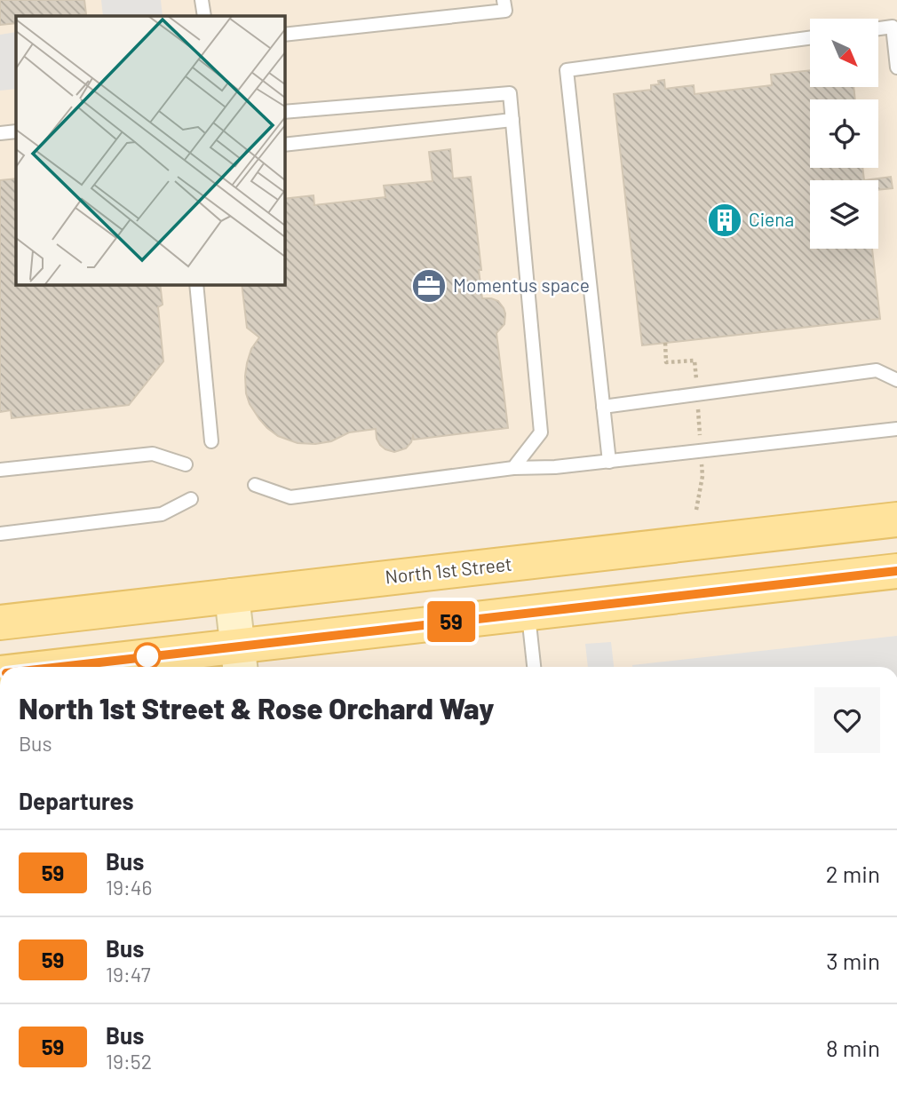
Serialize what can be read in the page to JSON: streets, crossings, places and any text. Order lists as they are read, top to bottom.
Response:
{
  "streets": {
    "main road": ["North 1st Street"]
  },
  "places": {
    "building": ["Ciena"],
    "office": ["Momentus space"]
  },
  "lines": ["bus line 59"],
  "north": "bottom right",
  "page": {
    "on_map": "59",
    "heading": [
      ["North 1st Street & Rose Orchard Way", "Bus"],
      "Departures"
    ],
    "list": [
      {
        "mark": "59",
        "name": "Bus",
        "note": "19:46",
        "value": "2 min"
      },
      {
        "mark": "59",
        "name": "Bus",
        "note": "19:47",
        "value": "3 min"
      },
      {
        "mark": "59",
        "name": "Bus",
        "note": "19:52",
        "value": "8 min"
      }
    ]
  }
}
